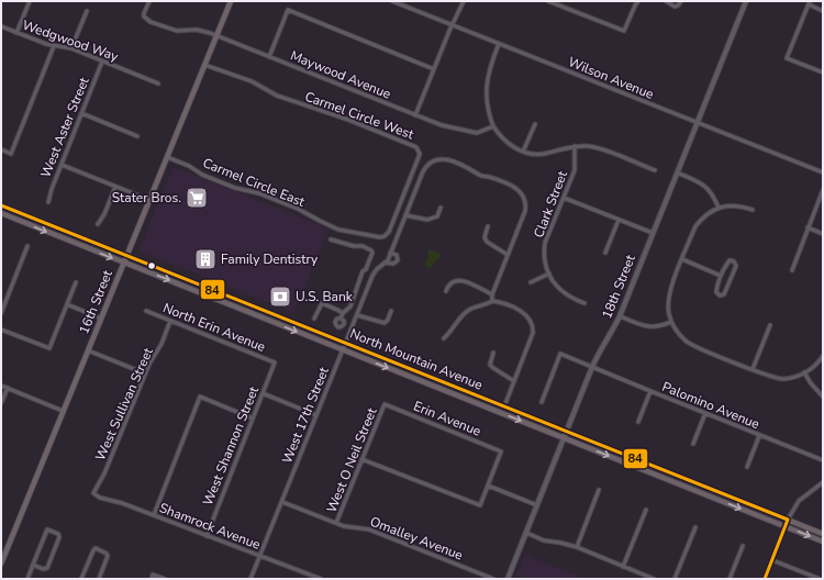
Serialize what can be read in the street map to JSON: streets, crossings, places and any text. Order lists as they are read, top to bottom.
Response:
{
  "streets": {
    "main road": ["18th Street", "16th Street", "North Mountain Avenue"],
    "street": [
      "Wedgwood Way",
      "Maywood Avenue",
      "Wilson Avenue",
      "Carmel Circle West",
      "West Aster Street",
      "Carmel Circle East",
      "Clark Street",
      "North Erin Avenue",
      "West Sullivan Street",
      "Palomino Avenue",
      "West 17th Street",
      "Erin Avenue",
      "West Shannon Street",
      "West O Neil Street",
      "Shamrock Avenue",
      "Omalley Avenue"
    ]
  },
  "crossings": [
    ["Wedgwood Way", "West Aster Street"],
    ["Maywood Avenue", "16th Street"],
    ["Wilson Avenue", "18th Street"],
    ["Carmel Circle West", "Carmel Circle East"],
    ["Carmel Circle West", "16th Street"],
    ["Carmel Circle East", "16th Street"],
    ["18th Street", "North Mountain Avenue"],
    ["18th Street", "Palomino Avenue"],
    ["16th Street", "North Mountain Avenue"],
    ["North Erin Avenue", "West Sullivan Street"],
    ["North Erin Avenue", "West Shannon Street"],
    ["North Mountain Avenue", "West 17th Street"],
    ["West Sullivan Street", "Shamrock Avenue"],
    ["West 17th Street", "Shamrock Avenue"],
    ["West 17th Street", "Omalley Avenue"],
    ["Erin Avenue", "West O Neil Street"],
    ["West Shannon Street", "Shamrock Avenue"],
    ["West O Neil Street", "Omalley Avenue"]
  ],
  "places": {
    "supermarket": ["Stater Bros."],
    "building": ["Family Dentistry"],
    "bank": ["U.S. Bank"]
  },
  "lines": ["transit line 84"]
}
